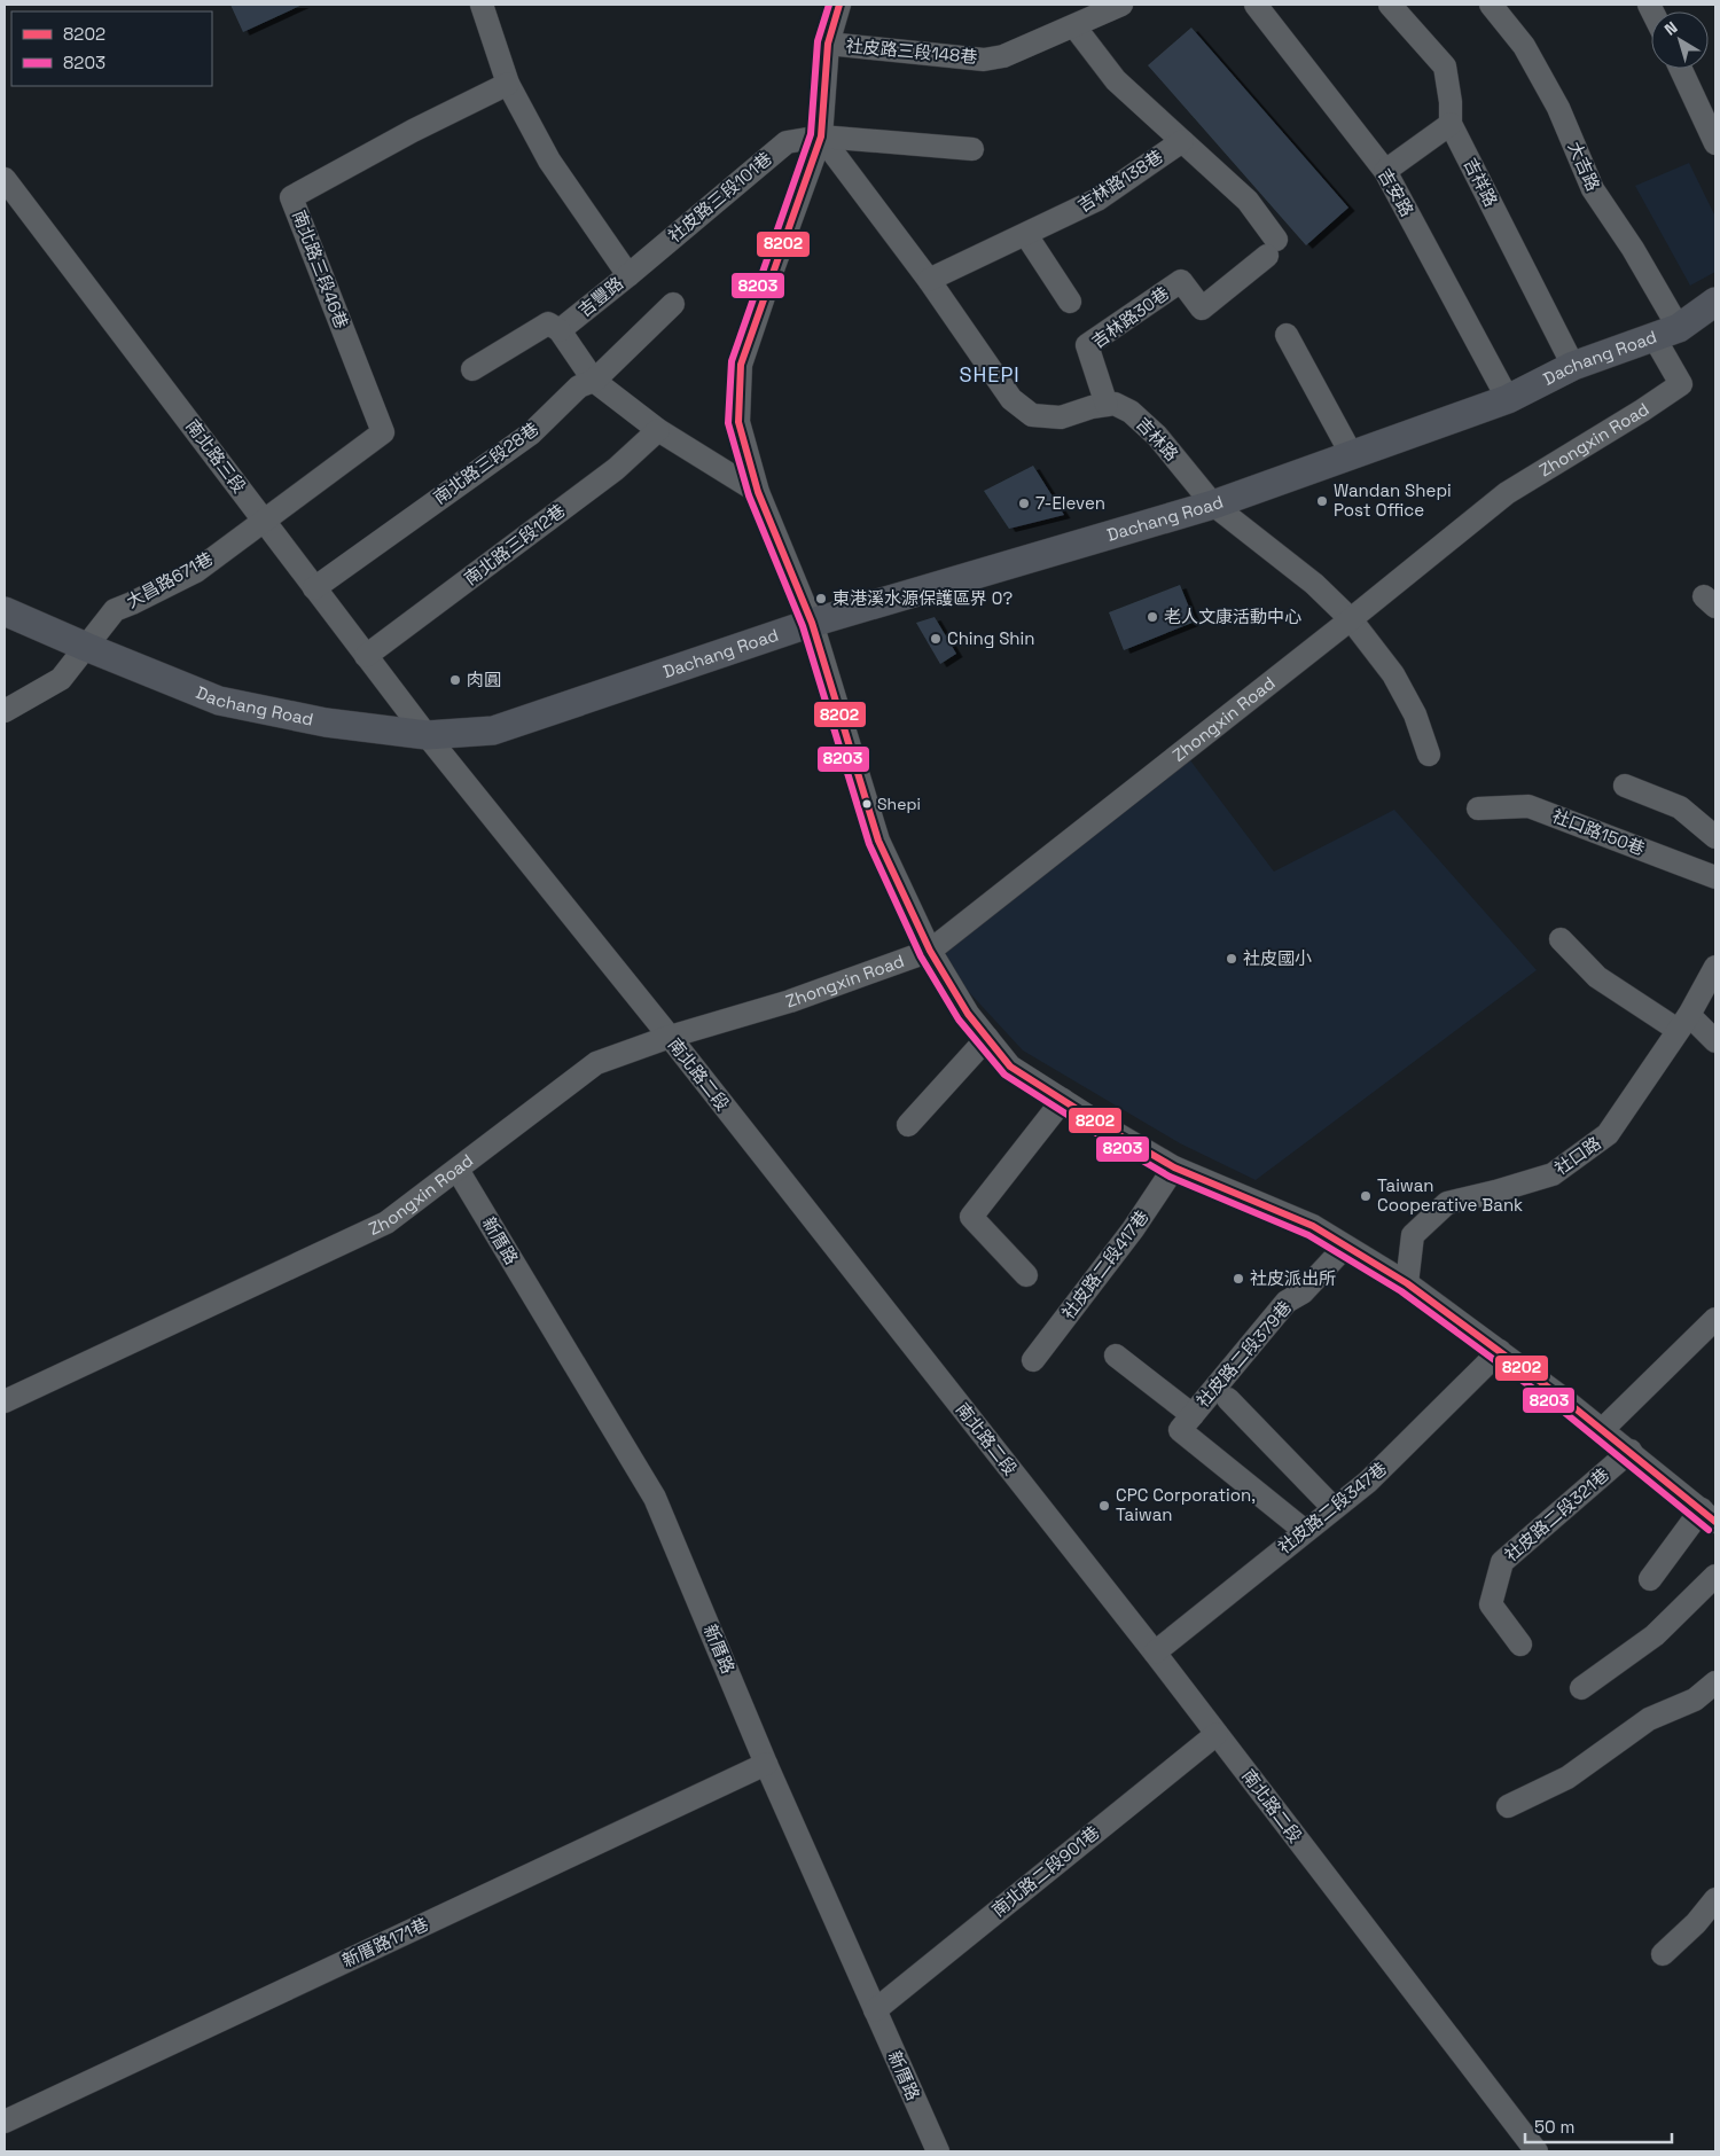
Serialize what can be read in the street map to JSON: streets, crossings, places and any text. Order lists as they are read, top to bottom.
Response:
{
  "streets": {
    "main road": ["Dachang Road"],
    "street": [
      "社皮路三段148巷",
      "大吉路",
      "吉林路138巷",
      "吉祥路",
      "吉安路",
      "社皮路三段101巷",
      "南北路三段46巷",
      "吉豐路",
      "吉林路30巷",
      "吉林路",
      "Zhongxin Road",
      "南北路三段",
      "南北路三段28巷",
      "南北路三段12巷",
      "大昌路671巷",
      "社口路150巷",
      "南北路二段",
      "社口路",
      "新厝路",
      "社皮路二段417巷",
      "社皮路二段379巷",
      "社皮路二段347巷",
      "社皮路二段321巷",
      "南北路二段901巷",
      "新厝路171巷"
    ]
  },
  "crossings": [
    ["大吉路", "Dachang Road"],
    ["大吉路", "Zhongxin Road"],
    ["吉林路138巷", "吉林路30巷"],
    ["吉祥路", "Dachang Road"],
    ["吉安路", "Dachang Road"],
    ["社皮路三段101巷", "吉豐路"],
    ["南北路三段46巷", "吉豐路"],
    ["南北路三段46巷", "南北路三段"],
    ["南北路三段46巷", "大昌路671巷"],
    ["吉林路30巷", "吉林路"],
    ["Dachang Road", "吉林路"],
    ["Dachang Road", "Zhongxin Road"],
    ["Dachang Road", "南北路三段"],
    ["Dachang Road", "大昌路671巷"],
    ["Dachang Road", "南北路二段"],
    ["吉林路", "Zhongxin Road"],
    ["Zhongxin Road", "南北路二段"],
    ["Zhongxin Road", "新厝路"],
    ["南北路三段", "南北路三段28巷"],
    ["南北路三段", "南北路三段12巷"],
    ["南北路三段", "大昌路671巷"],
    ["南北路三段", "南北路二段"],
    ["南北路二段", "社皮路二段347巷"],
    ["南北路二段", "南北路二段901巷"],
    ["新厝路", "南北路二段901巷"],
    ["新厝路", "新厝路171巷"],
    ["社皮路二段379巷", "社皮路二段347巷"]
  ],
  "districts": ["SHEPI"],
  "places": [
    "Wandan Shepi Post Office",
    "7-Eleven",
    "東港溪水源保護區界 0?",
    "老人文康活動中心",
    "Ching Shin",
    "肉圓",
    "Shepi",
    "社皮國小",
    "Taiwan Cooperative Bank",
    "社皮派出所",
    "CPC Corporation, Taiwan"
  ],
  "lines": ["transit line 8202", "transit line 8203"],
  "legend": ["8202", "8203"],
  "scale_bar": "50 m",
  "north": "top left"
}
